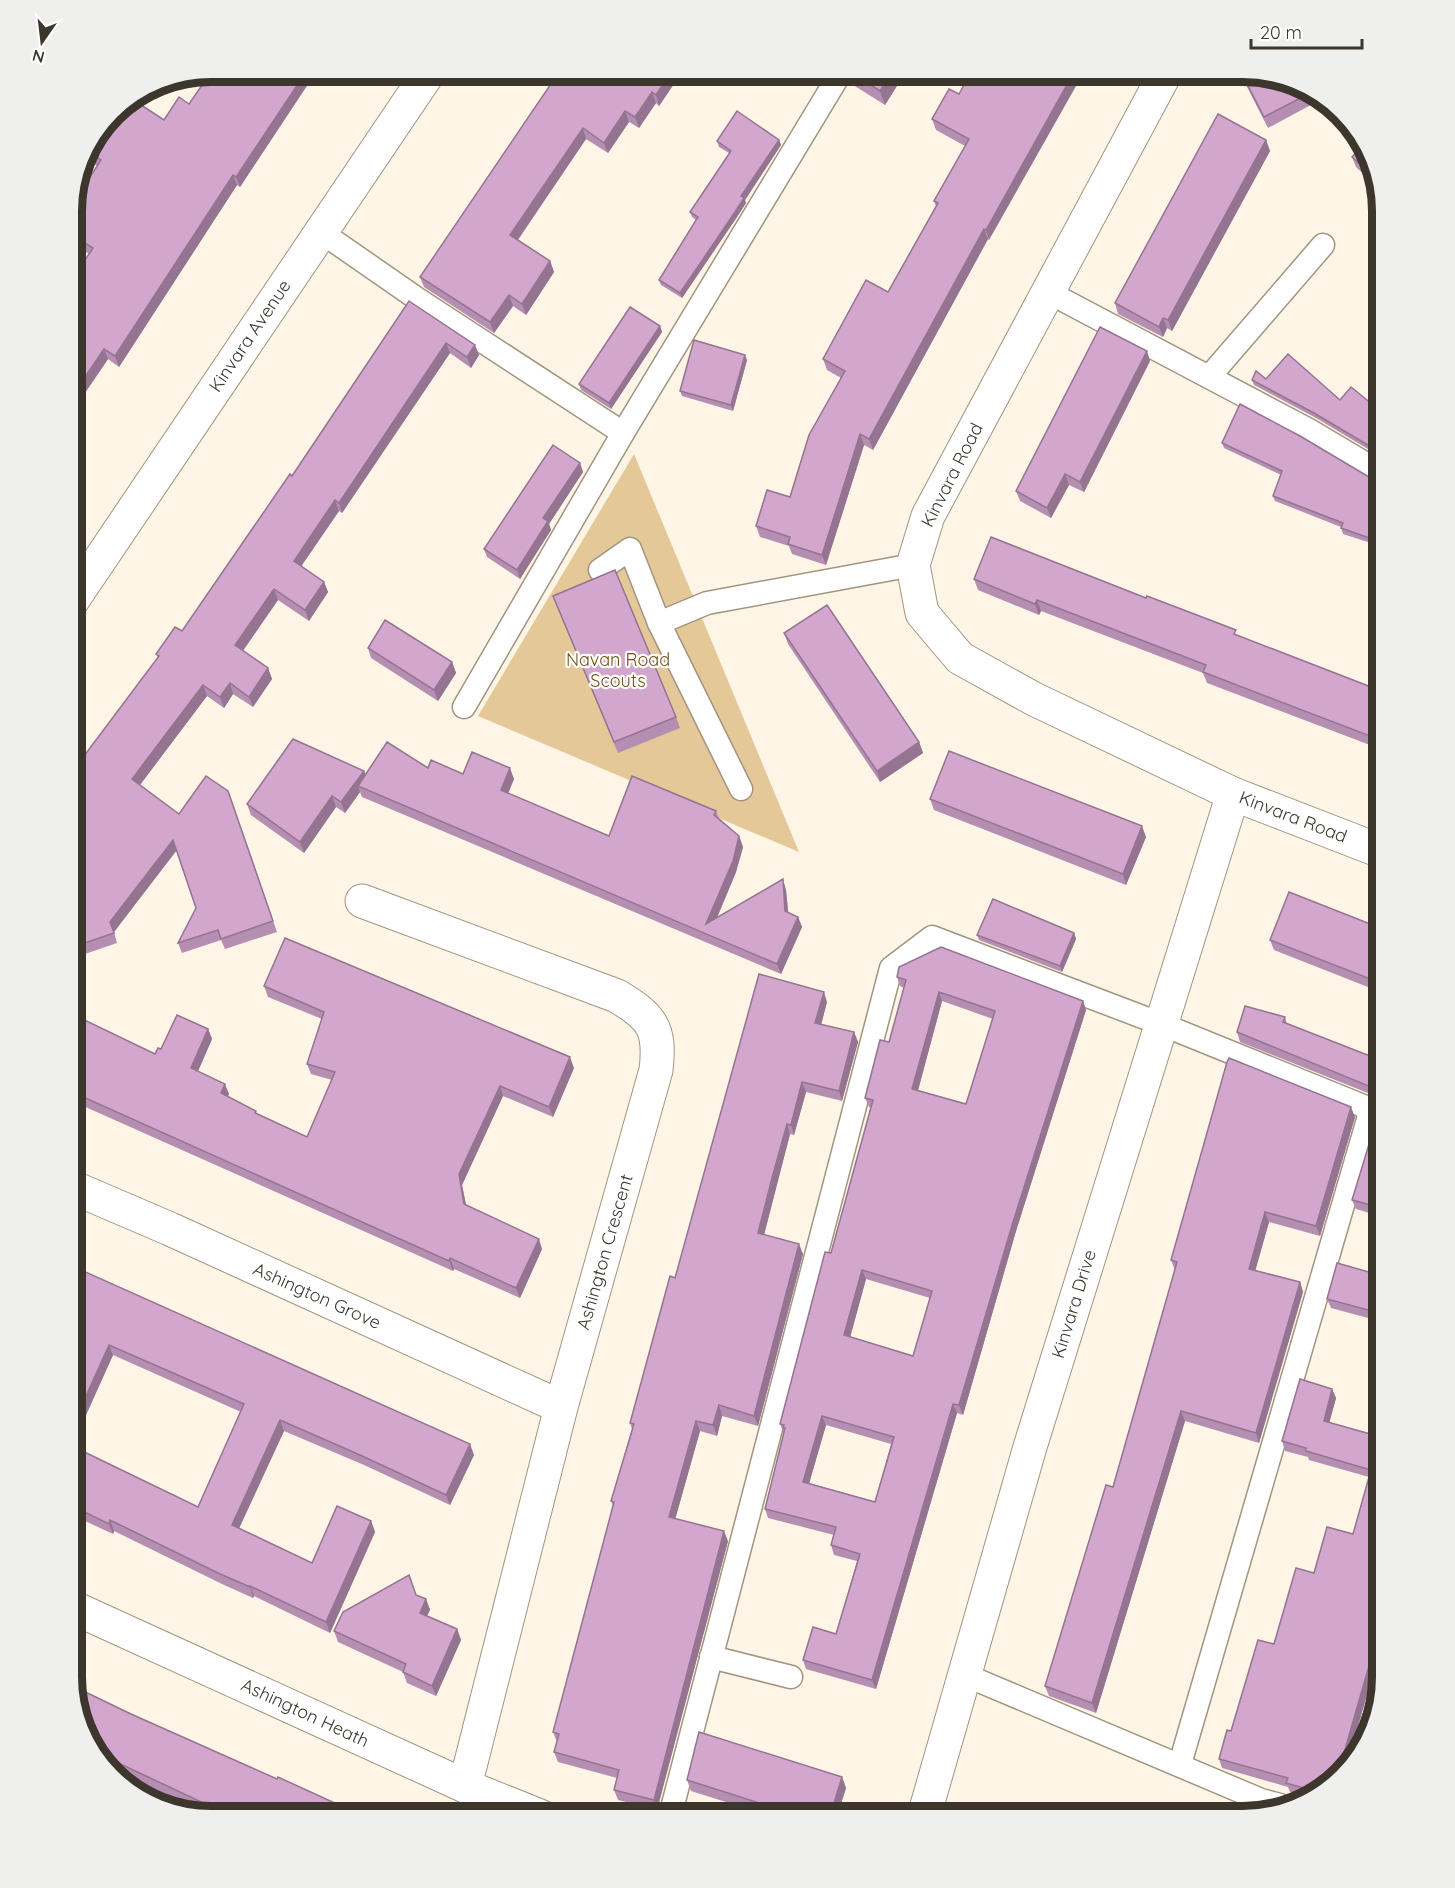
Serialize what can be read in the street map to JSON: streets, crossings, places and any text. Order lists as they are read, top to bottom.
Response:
{
  "streets": {
    "street": [
      "Kinvara Avenue",
      "Kinvara Road",
      "Ashington Crescent",
      "Ashington Grove",
      "Kinvara Drive",
      "Ashington Heath"
    ]
  },
  "crossings": [
    ["Kinvara Road", "Kinvara Drive"],
    ["Ashington Crescent", "Ashington Grove"],
    ["Ashington Crescent", "Ashington Heath"]
  ],
  "parks": ["Navan Road Scouts"],
  "scale_bar": "20 m",
  "north": "bottom"
}
